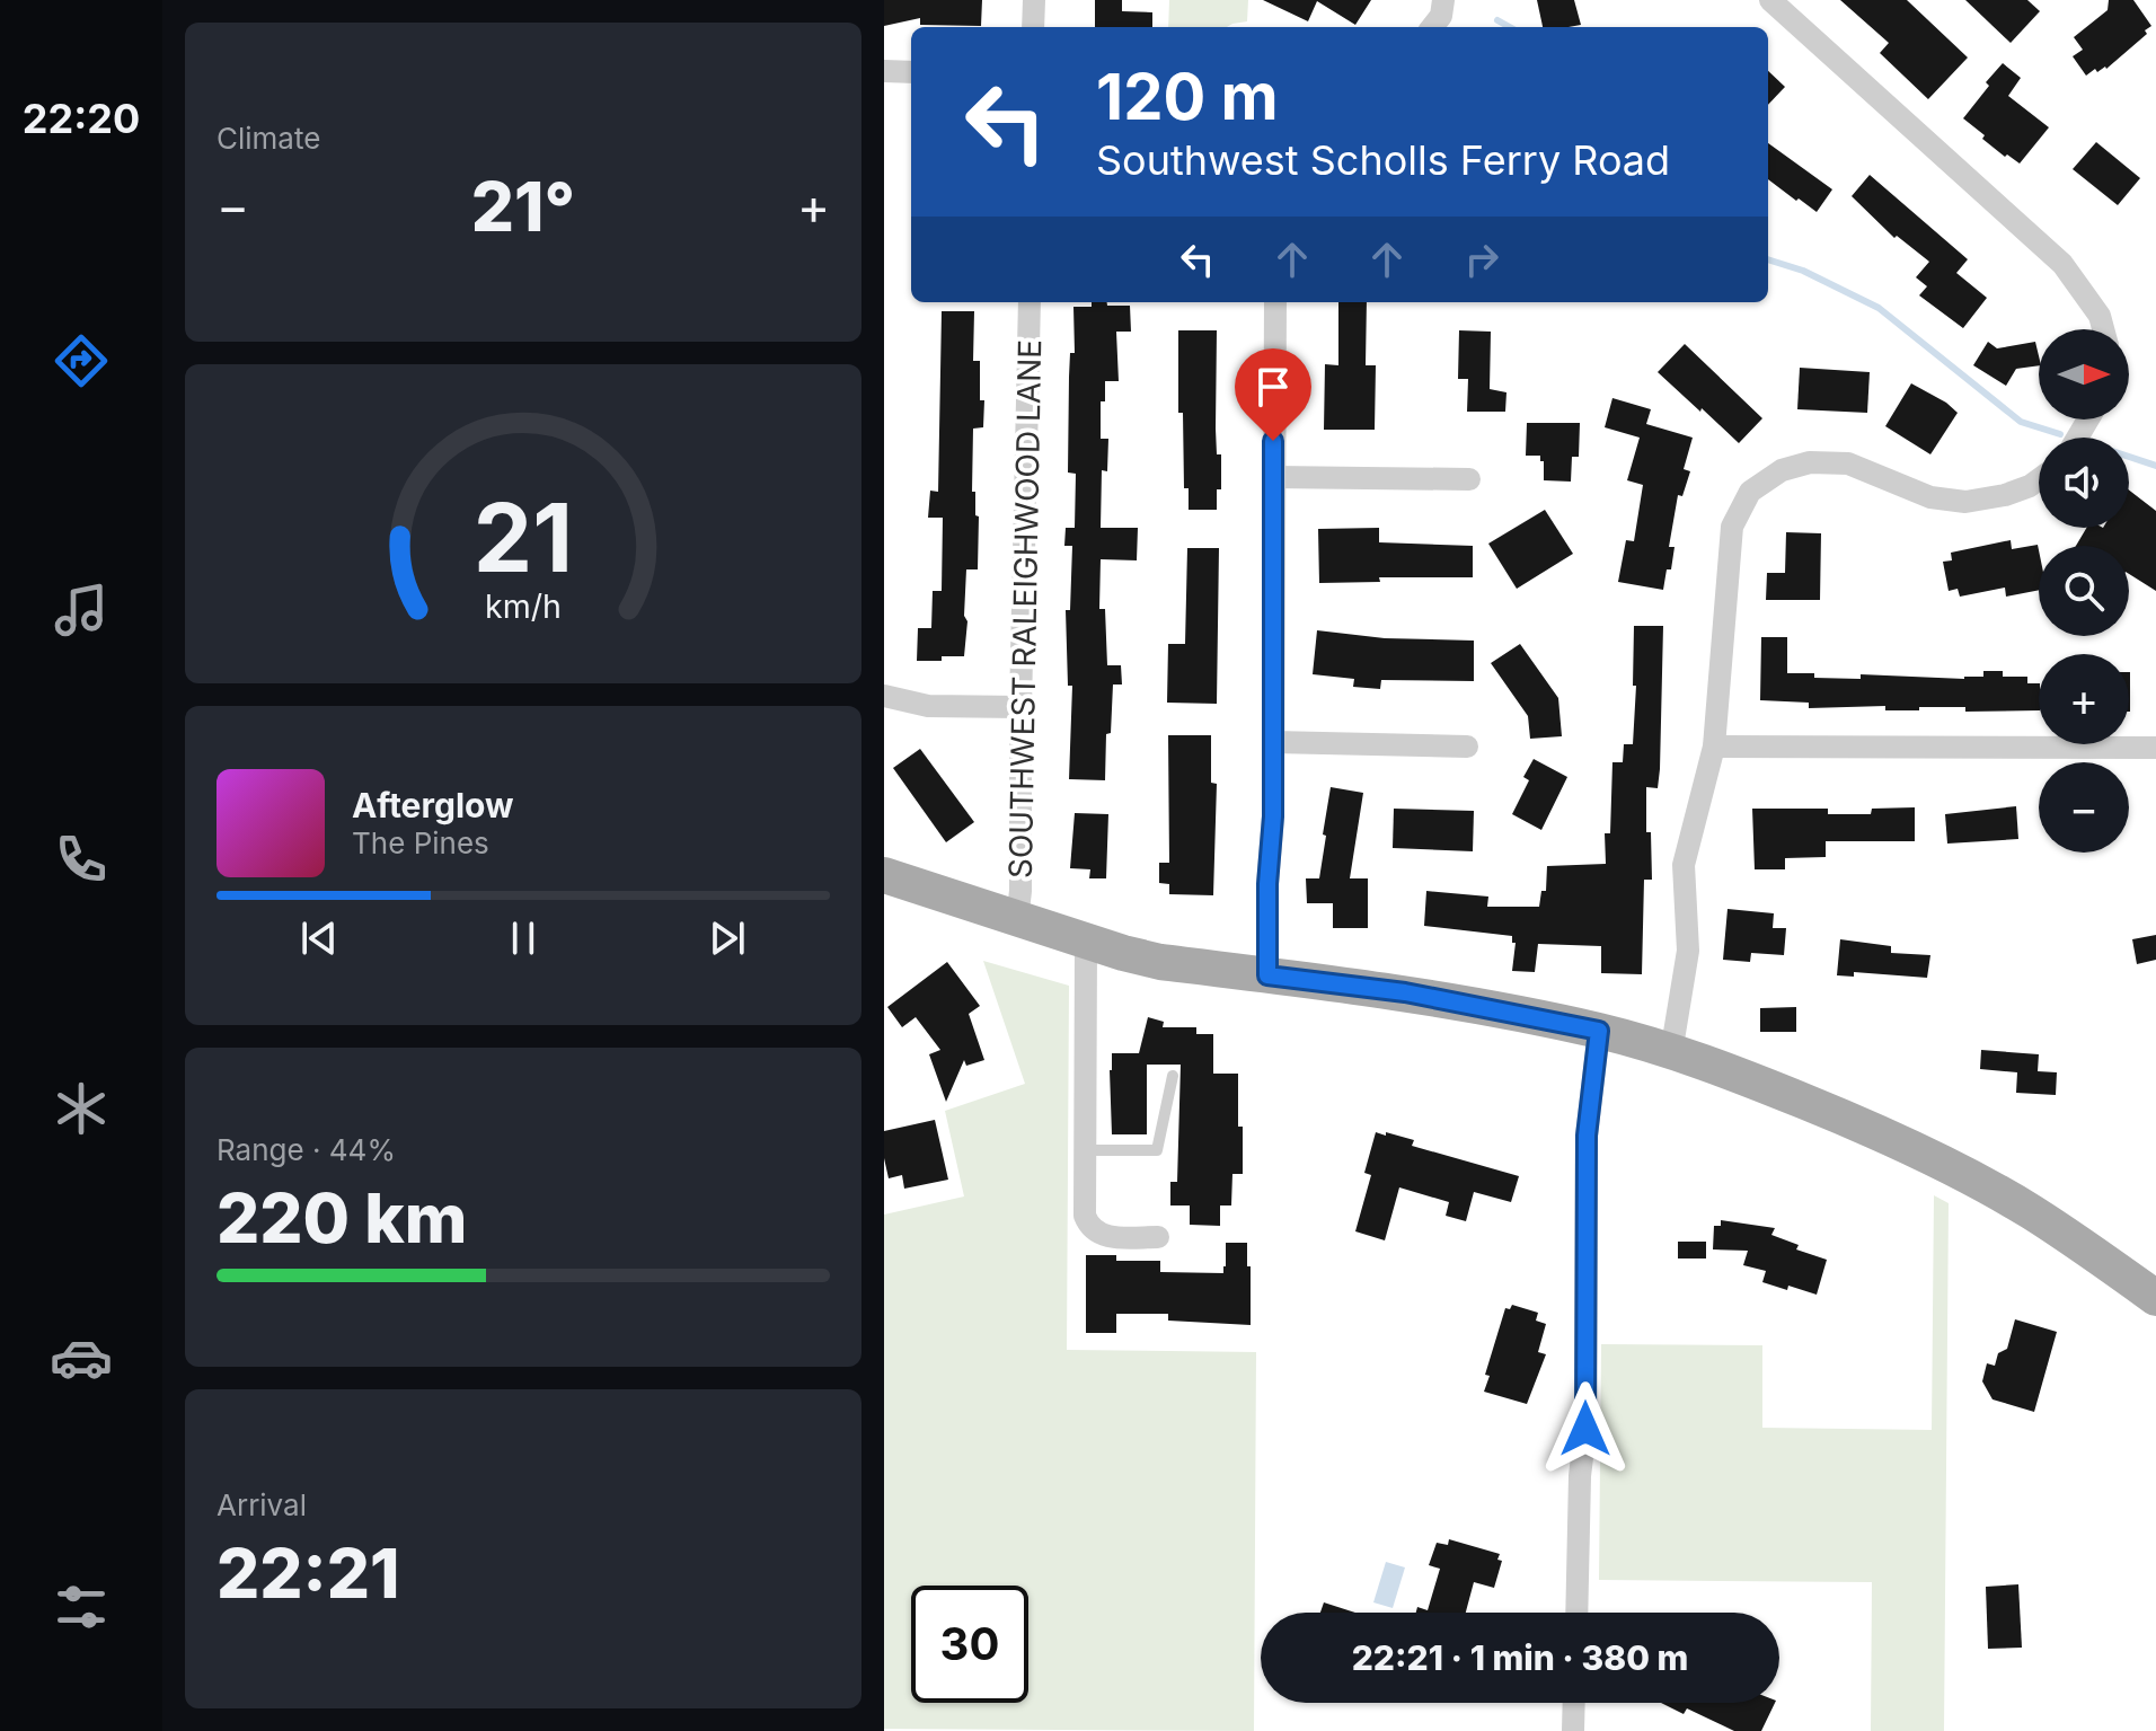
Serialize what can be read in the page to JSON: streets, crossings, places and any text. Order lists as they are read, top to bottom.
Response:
{
  "streets": {
    "street": ["SOUTHWEST RALEIGHWOOD LANE"]
  },
  "north": "right",
  "page": {
    "tabs": "22:20",
    "tile": [
      "Climate",
      ["Range · 44%", "220 km"],
      ["Arrival", "22:21"]
    ],
    "turn": ["120 m", "Southwest Scholls Ferry Road"],
    "heat": ["−", "21°", "+"],
    "map_buttons": ["+", "−"],
    "song": ["Afterglow", "The Pines"],
    "limit": "30",
    "trip": "22:21 · 1 min · 380 m",
    "gauge": ["21", "km/h"]
  }
}
